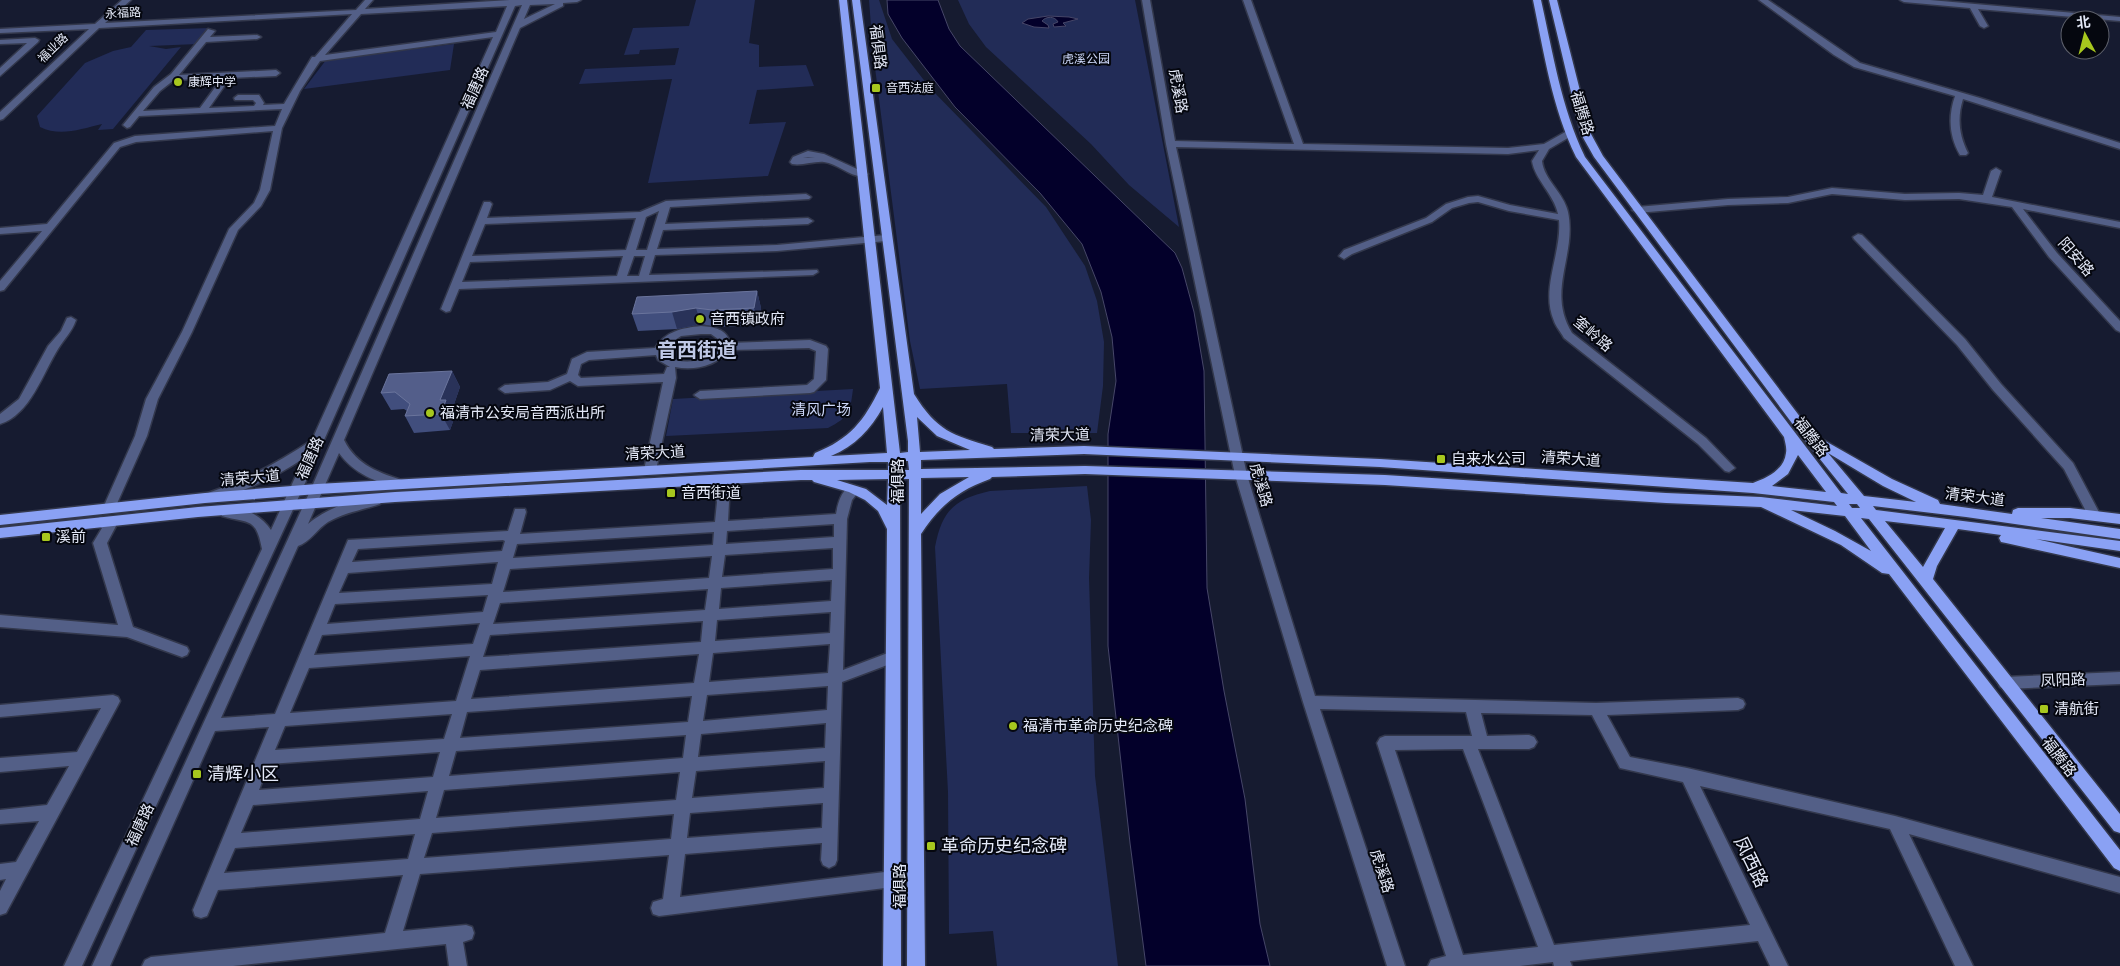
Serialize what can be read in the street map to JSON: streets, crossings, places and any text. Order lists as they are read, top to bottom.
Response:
{
  "streets": {
    "main road": ["福俱路", "福腾路", "清荣大道"],
    "street": [
      "永福路",
      "福业路",
      "福唐路",
      "虎溪路",
      "阳安路",
      "奎岭路",
      "凤阳路",
      "凤西路"
    ]
  },
  "crossings": [
    ["永福路", "福业路"],
    ["永福路", "福唐路"],
    ["福俱路", "清荣大道"],
    ["福唐路", "清荣大道"],
    ["虎溪路", "清荣大道"],
    ["福腾路", "清荣大道"],
    ["福腾路", "凤阳路"]
  ],
  "districts": ["音西街道"],
  "parks": ["虎溪公园", "清风广场"],
  "places": {
    "other": [
      "康辉中学",
      "音西镇政府",
      "福清市公安局音西派出所",
      "福清市革命历史纪念碑"
    ],
    "transit": [
      "音西法庭",
      "自来水公司",
      "音西街道",
      "溪前",
      "清航街",
      "清辉小区",
      "革命历史纪念碑"
    ]
  },
  "north": "top"
}
